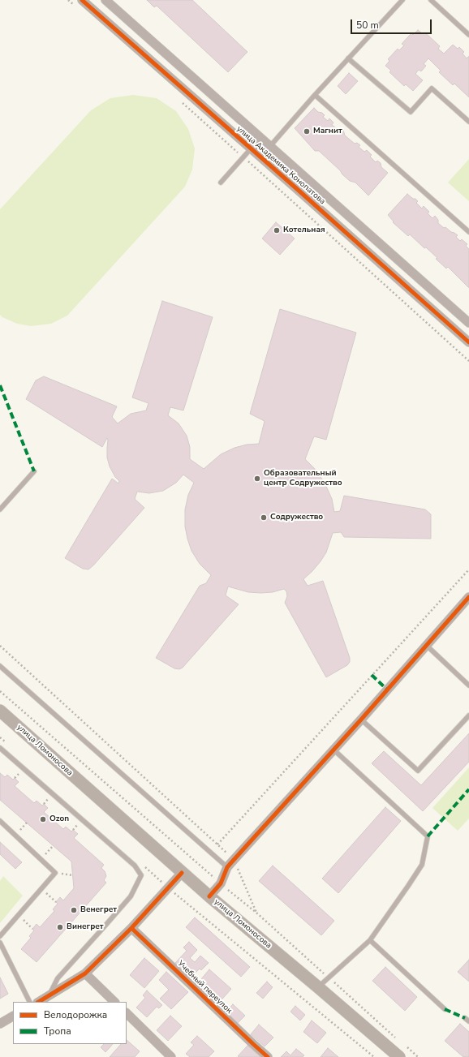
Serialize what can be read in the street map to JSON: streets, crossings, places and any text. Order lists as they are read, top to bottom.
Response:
{
  "streets": {
    "main road": ["улица Ломоносова"],
    "street": ["улица Академика Конопатова", "Учебный переулок"]
  },
  "places": [
    "Магнит",
    "Котельная",
    "Образовательный центр Содружество",
    "Содружество",
    "Ozon",
    "Венегрет",
    "Винегрет"
  ],
  "legend": ["Велодорожка", "Тропа"],
  "scale_bar": "50 m"
}
